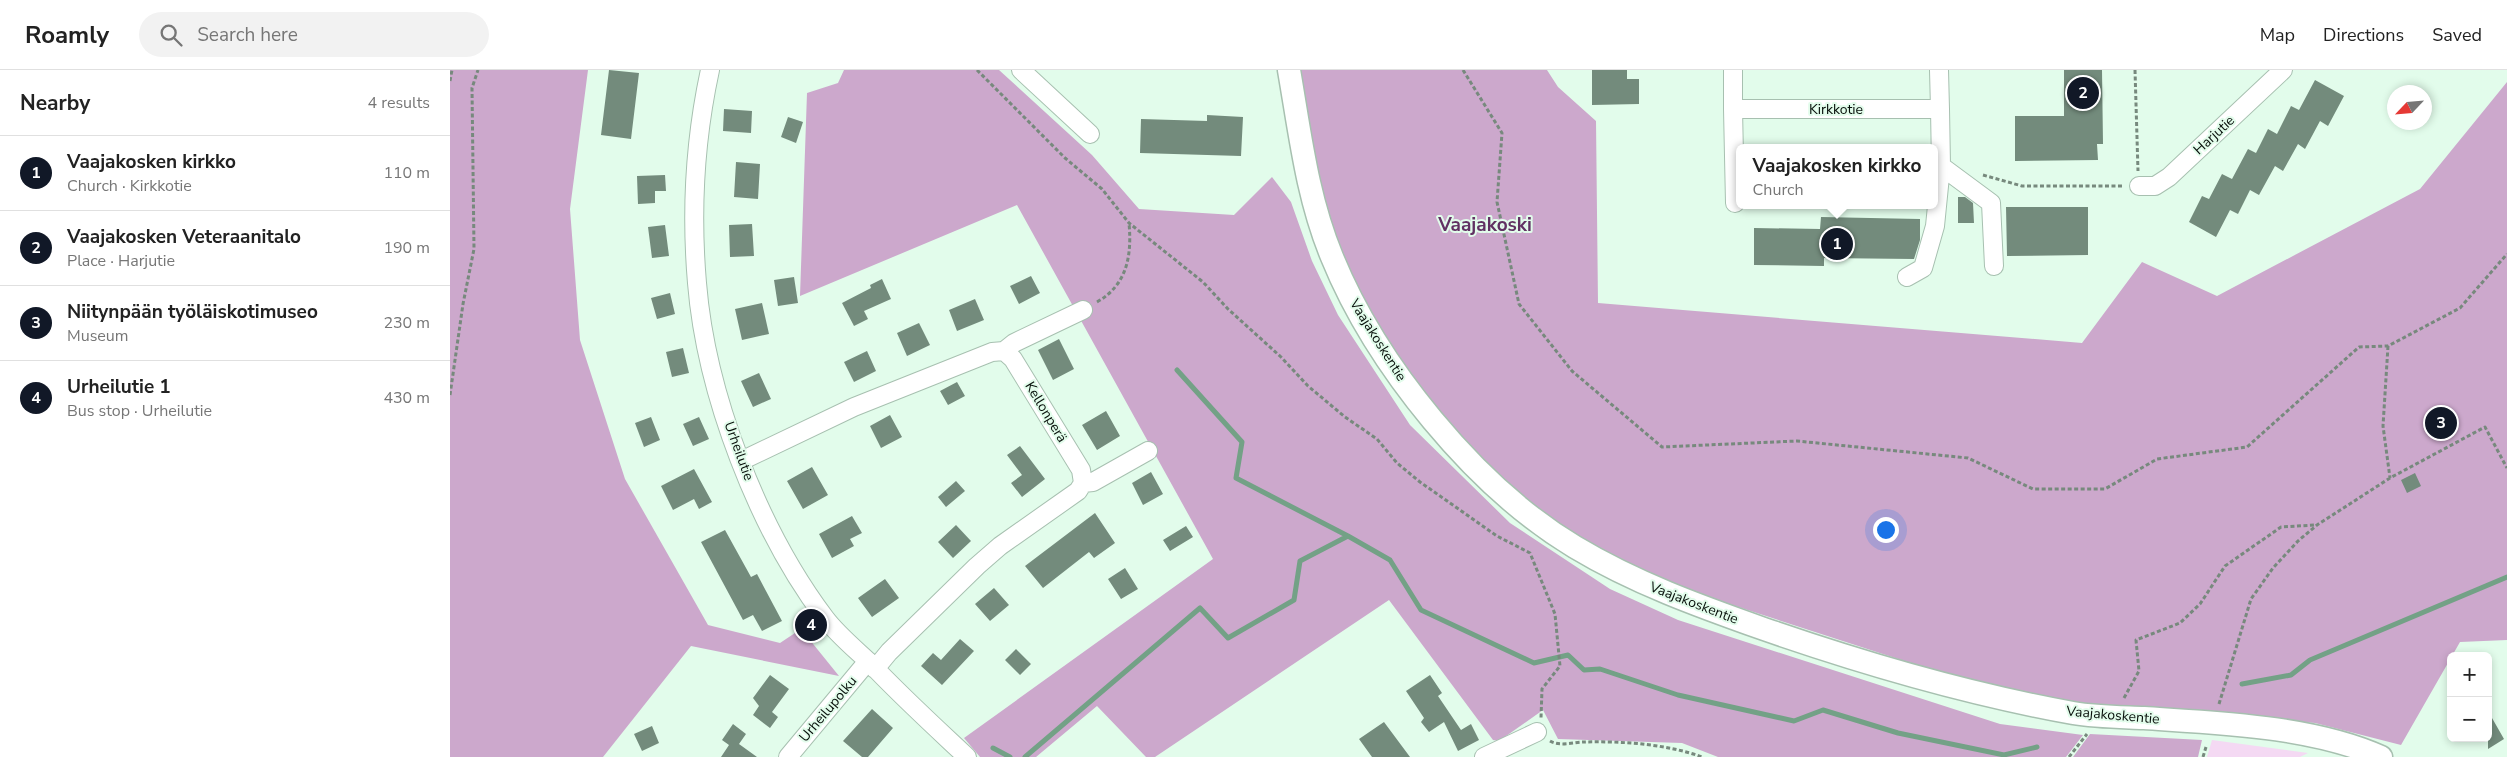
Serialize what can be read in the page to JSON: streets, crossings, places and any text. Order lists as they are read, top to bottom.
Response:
{
  "streets": {
    "main road": ["Vaajakoskentie"],
    "street": [
      "Kirkkotie",
      "Harjutie",
      "Kellonperä",
      "Urheilutie",
      "Urheilupolku"
    ]
  },
  "crossings": [
    ["Urheilutie", "Urheilupolku"]
  ],
  "districts": ["Vaajakoski"],
  "north": "bottom left",
  "page": {
    "header": "Roamly",
    "search": "Search here",
    "nav": ["Map", "Directions", "Saved"],
    "heading": ["Nearby", "4 results"],
    "pins": [
      "2",
      "1",
      "3",
      "4"
    ],
    "list": [
      {
        "mark": "1",
        "name": "Vaajakosken kirkko",
        "note": "Church · Kirkkotie",
        "value": "110 m"
      },
      {
        "mark": "2",
        "name": "Vaajakosken Veteraanitalo",
        "note": "Place · Harjutie",
        "value": "190 m"
      },
      {
        "mark": "3",
        "name": "Niitynpään työläiskotimuseo",
        "note": "Museum",
        "value": "230 m"
      },
      {
        "mark": "4",
        "name": "Urheilutie 1",
        "note": "Bus stop · Urheilutie",
        "value": "430 m"
      }
    ],
    "popup": ["Vaajakosken kirkko", "Church"],
    "map_buttons": ["+", "−"]
  }
}
